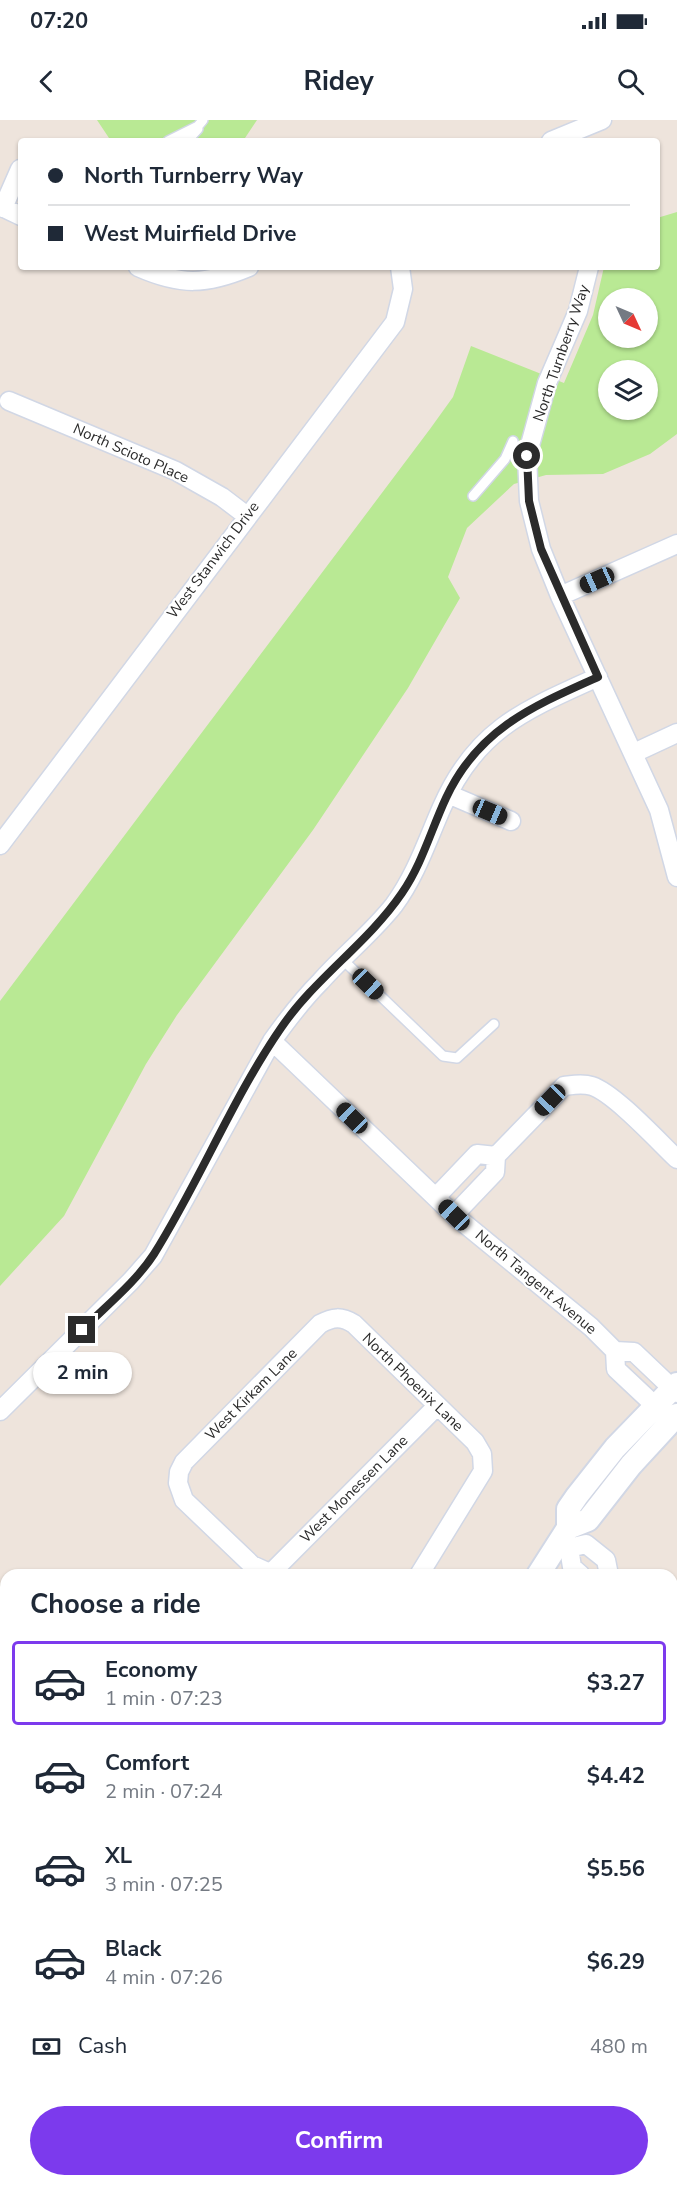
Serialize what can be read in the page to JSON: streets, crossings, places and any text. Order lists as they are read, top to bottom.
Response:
{
  "streets": {
    "street": [
      "North Turnberry Way",
      "North Scioto Place",
      "West Stanwich Drive",
      "North Tangent Avenue",
      "North Phoenix Lane",
      "West Kirkam Lane",
      "West Monessen Lane"
    ]
  },
  "crossings": [
    ["North Scioto Place", "West Stanwich Drive"],
    ["North Phoenix Lane", "West Kirkam Lane"],
    ["North Phoenix Lane", "West Monessen Lane"]
  ],
  "north": "bottom right",
  "page": {
    "status": "07:20",
    "header": "Ridey",
    "banner": ["North Turnberry Way", "West Muirfield Drive"],
    "bubble": "2 min",
    "heading": "Choose a ride",
    "list": [
      {
        "name": "Economy",
        "note": "1 min · 07:23",
        "value": "$3.27"
      },
      {
        "name": "Comfort",
        "note": "2 min · 07:24",
        "value": "$4.42"
      },
      {
        "name": "XL",
        "note": "3 min · 07:25",
        "value": "$5.56"
      },
      {
        "name": "Black",
        "note": "4 min · 07:26",
        "value": "$6.29"
      }
    ],
    "pay": ["Cash", "480 m"],
    "buttons": "Confirm"
  }
}
